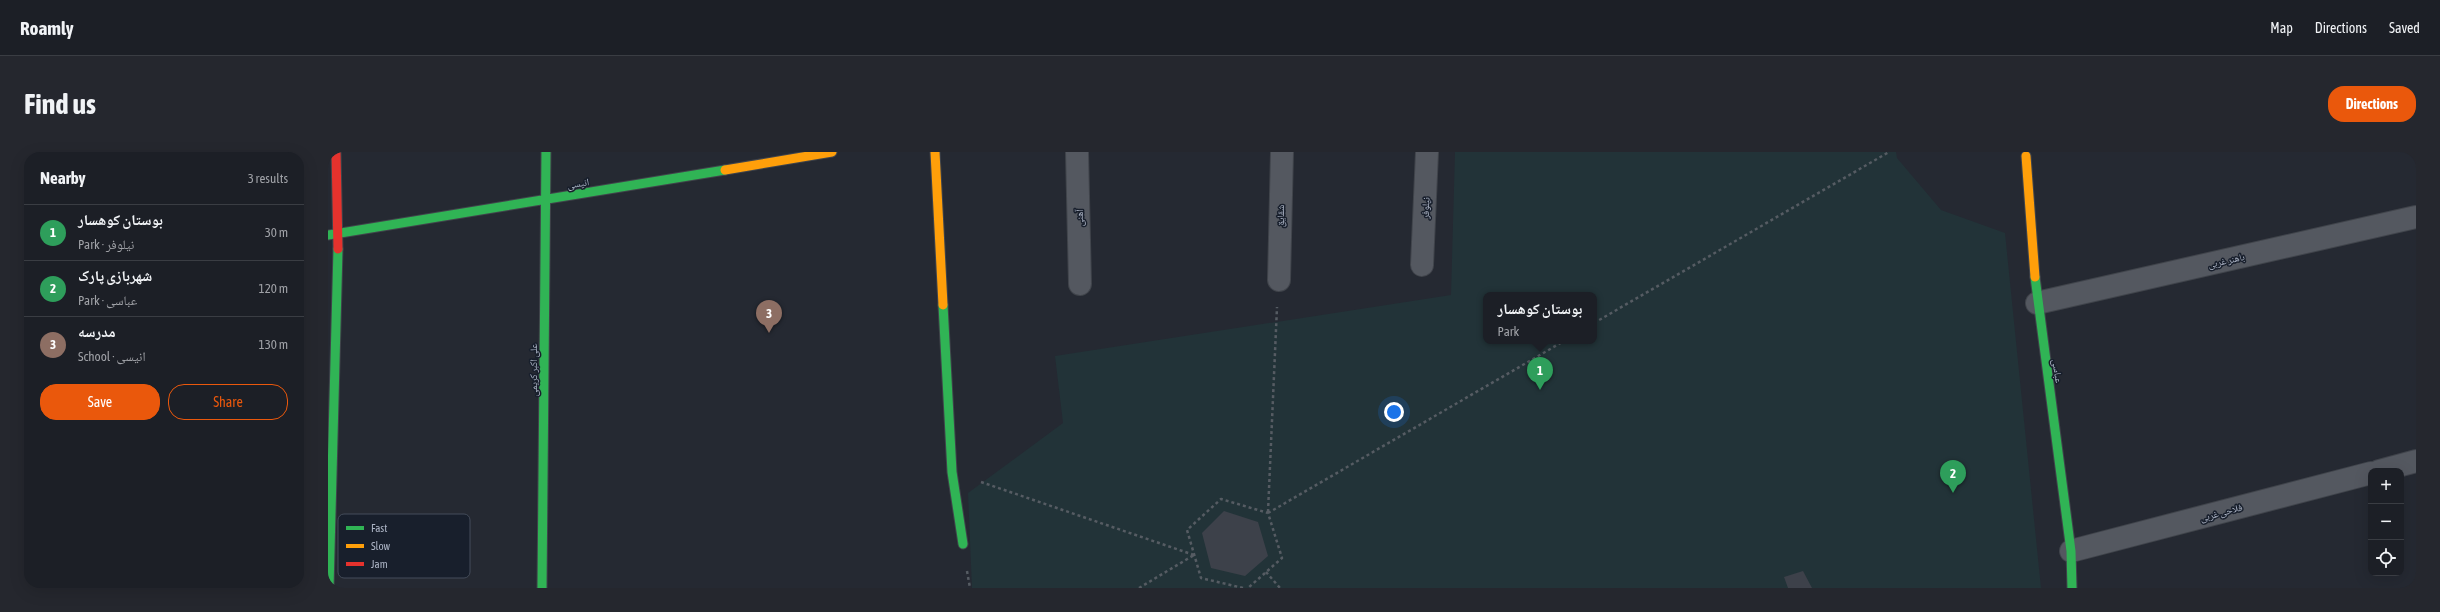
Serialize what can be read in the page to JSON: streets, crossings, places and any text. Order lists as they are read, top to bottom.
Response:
{
  "streets": {
    "street": [
      "انیسی",
      "نیلوفر",
      "شقایق",
      "آهنی",
      "باهنر غربی",
      "علی اکبر کریمی",
      "عباسی",
      "فلاحی غربی"
    ]
  },
  "crossings": [
    ["انیسی", "علی اکبر کریمی"],
    ["باهنر غربی", "عباسی"],
    ["عباسی", "فلاحی غربی"]
  ],
  "legend": ["Fast", "Slow", "Jam"],
  "page": {
    "header": "Roamly",
    "nav": ["Map", "Directions", "Saved"],
    "buttons": [
      "Directions",
      ["Save", "Share"]
    ],
    "title": "Find us",
    "heading": ["Nearby", "3 results"],
    "list": [
      {
        "mark": "1",
        "name": "بوستان کوهسار",
        "note": "Park · نیلوفر",
        "value": "30 m"
      },
      {
        "mark": "2",
        "name": "شهربازی پارک",
        "note": "Park · عباسی",
        "value": "120 m"
      },
      {
        "mark": "3",
        "name": "مدرسه",
        "note": "School · انیسی",
        "value": "130 m"
      }
    ],
    "popup": ["بوستان کوهسار", "Park"],
    "pins": ["3", "1", "2"],
    "map_buttons": ["+", "−"]
  }
}
